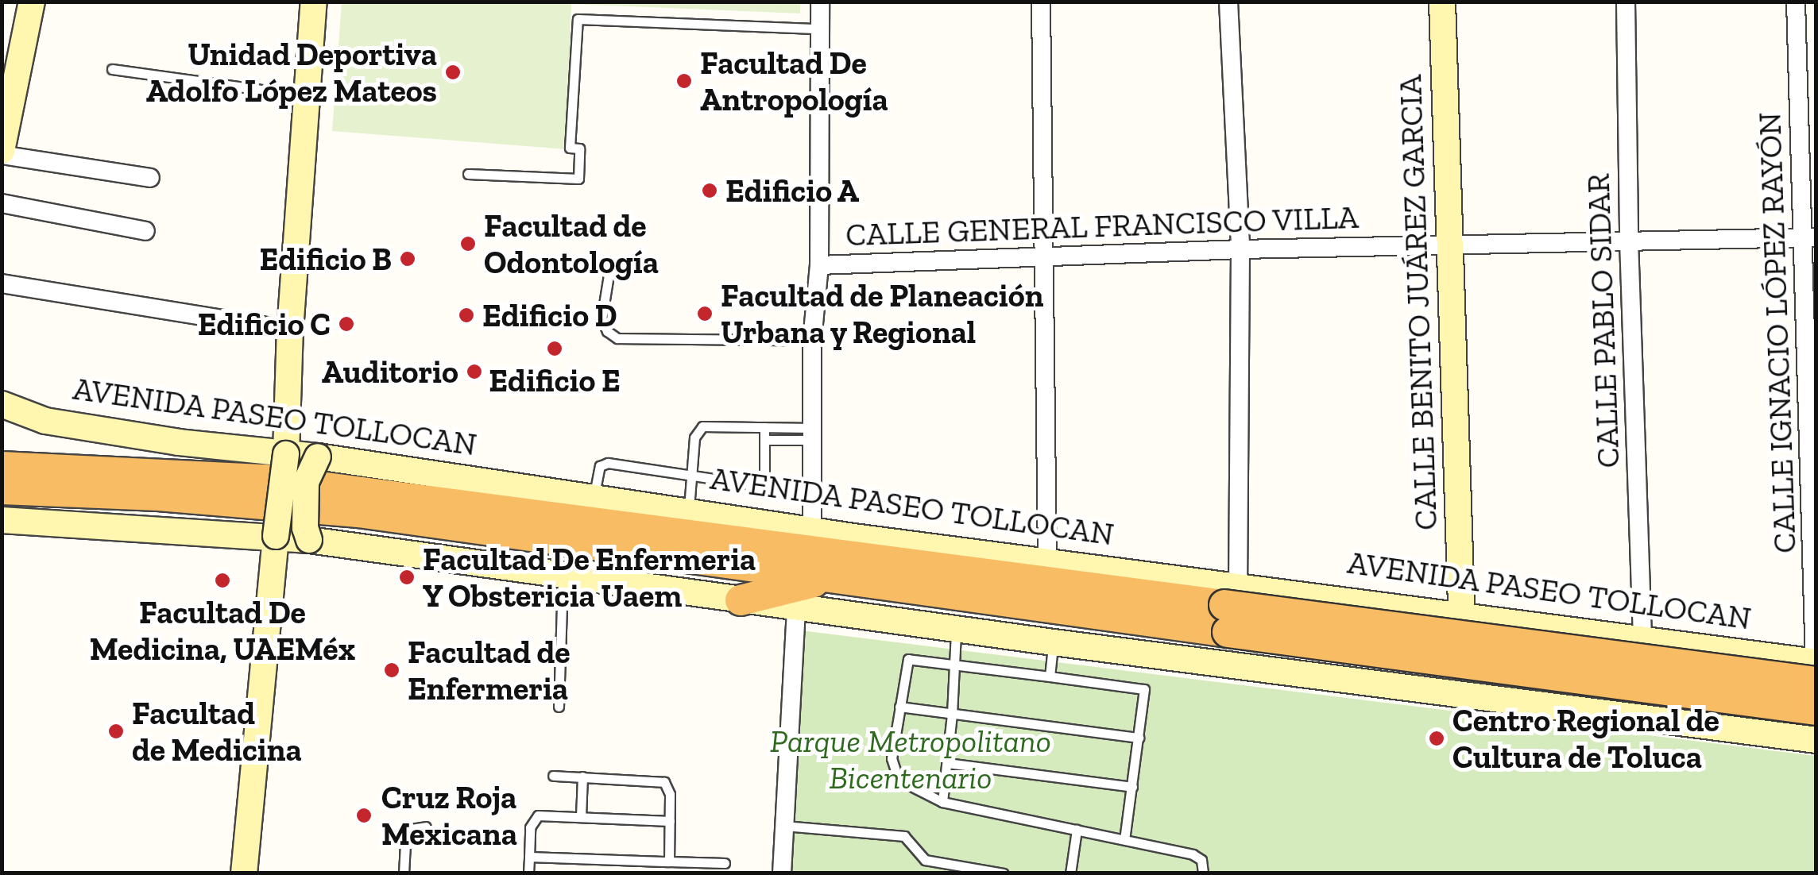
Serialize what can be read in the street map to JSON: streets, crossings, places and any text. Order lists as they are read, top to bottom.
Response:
{
  "streets": {
    "highway": ["AVENIDA PASEO TOLLOCAN"],
    "main road": ["CALLE BENITO JUÁREZ GARCIA"],
    "street": ["CALLE GENERAL FRANCISCO VILLA", "CALLE PABLO SIDAR", "CALLE IGNACIO LÓPEZ RAYÓN"]
  },
  "crossings": [
    ["CALLE GENERAL FRANCISCO VILLA", "CALLE BENITO JUÁREZ GARCIA"],
    ["CALLE GENERAL FRANCISCO VILLA", "CALLE PABLO SIDAR"],
    ["CALLE GENERAL FRANCISCO VILLA", "CALLE IGNACIO LÓPEZ RAYÓN"],
    ["CALLE BENITO JUÁREZ GARCIA", "AVENIDA PASEO TOLLOCAN"],
    ["CALLE PABLO SIDAR", "AVENIDA PASEO TOLLOCAN"],
    ["CALLE IGNACIO LÓPEZ RAYÓN", "AVENIDA PASEO TOLLOCAN"]
  ],
  "parks": ["Parque Metropolitano Bicentenario"],
  "places": [
    "Unidad Deportiva Adolfo López Mateos",
    "Facultad De Antropología",
    "Edificio A",
    "Facultad de Odontología",
    "Edificio B",
    "Facultad de Planeación Urbana y Regional",
    "Edificio D",
    "Edificio C",
    "Edificio E",
    "Auditorio",
    "Facultad De Enfermeria Y Obstericia Uaem",
    "Facultad De Medicina, UAEMéx",
    "Facultad de Enfermeria",
    "Facultad de Medicina",
    "Centro Regional de Cultura de Toluca",
    "Cruz Roja Mexicana"
  ]
}
